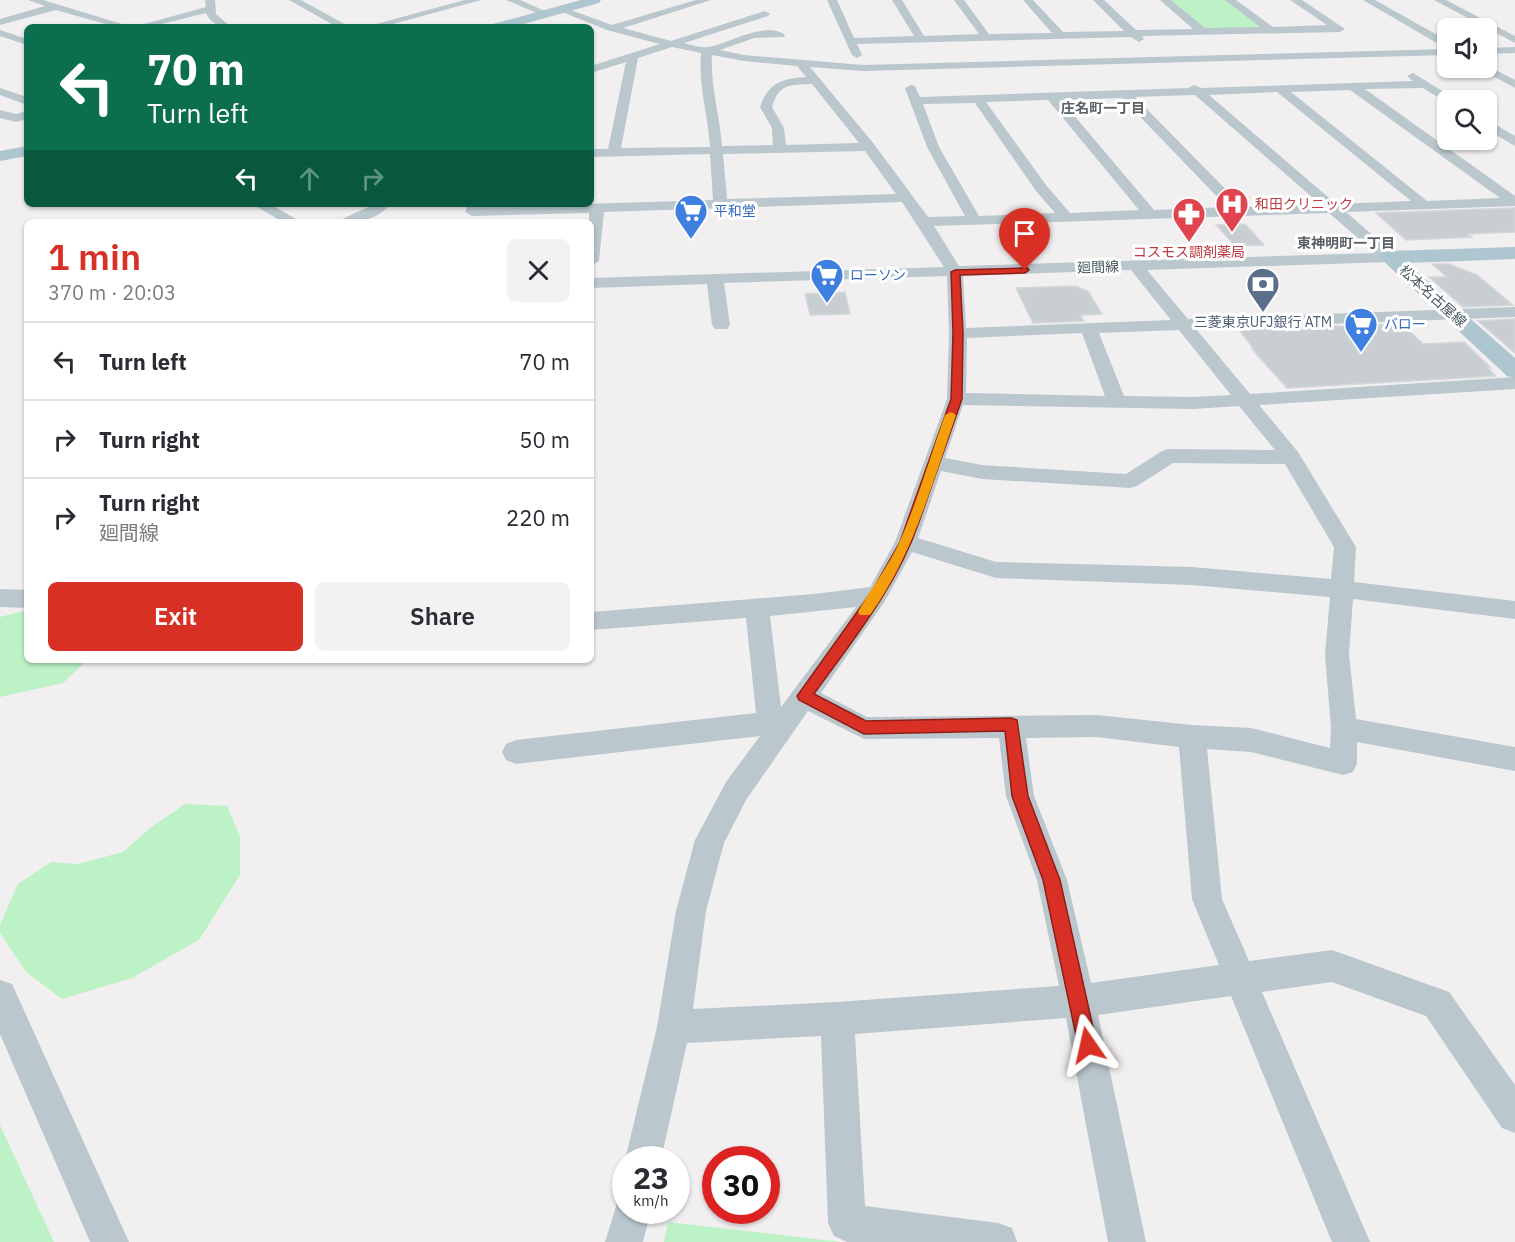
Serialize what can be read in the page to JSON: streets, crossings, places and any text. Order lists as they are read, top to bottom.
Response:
{
  "streets": {
    "main road": ["松本名古屋線"],
    "street": ["廻間線"]
  },
  "crossings": [
    ["廻間線", "松本名古屋線"]
  ],
  "districts": ["庄名町一丁目", "東神明町一丁目"],
  "places": {
    "hospital": ["和田クリニック"],
    "supermarket": ["平和堂", "ローソン", "バロー"],
    "pharmacy": ["コスモス調剤薬局"],
    "bank": ["三菱東京UFJ銀行 ATM"]
  },
  "page": {
    "turn": ["70 m", "Turn left"],
    "heading": ["1 min", "370 m · 20:03"],
    "list": [
      {
        "name": "Turn left",
        "value": "70 m"
      },
      {
        "name": "Turn right",
        "value": "50 m"
      },
      {
        "name": "Turn right",
        "note": "廻間線",
        "value": "220 m"
      }
    ],
    "buttons": ["Exit", "Share"],
    "speed": "23 km/h",
    "limit": "30"
  }
}
